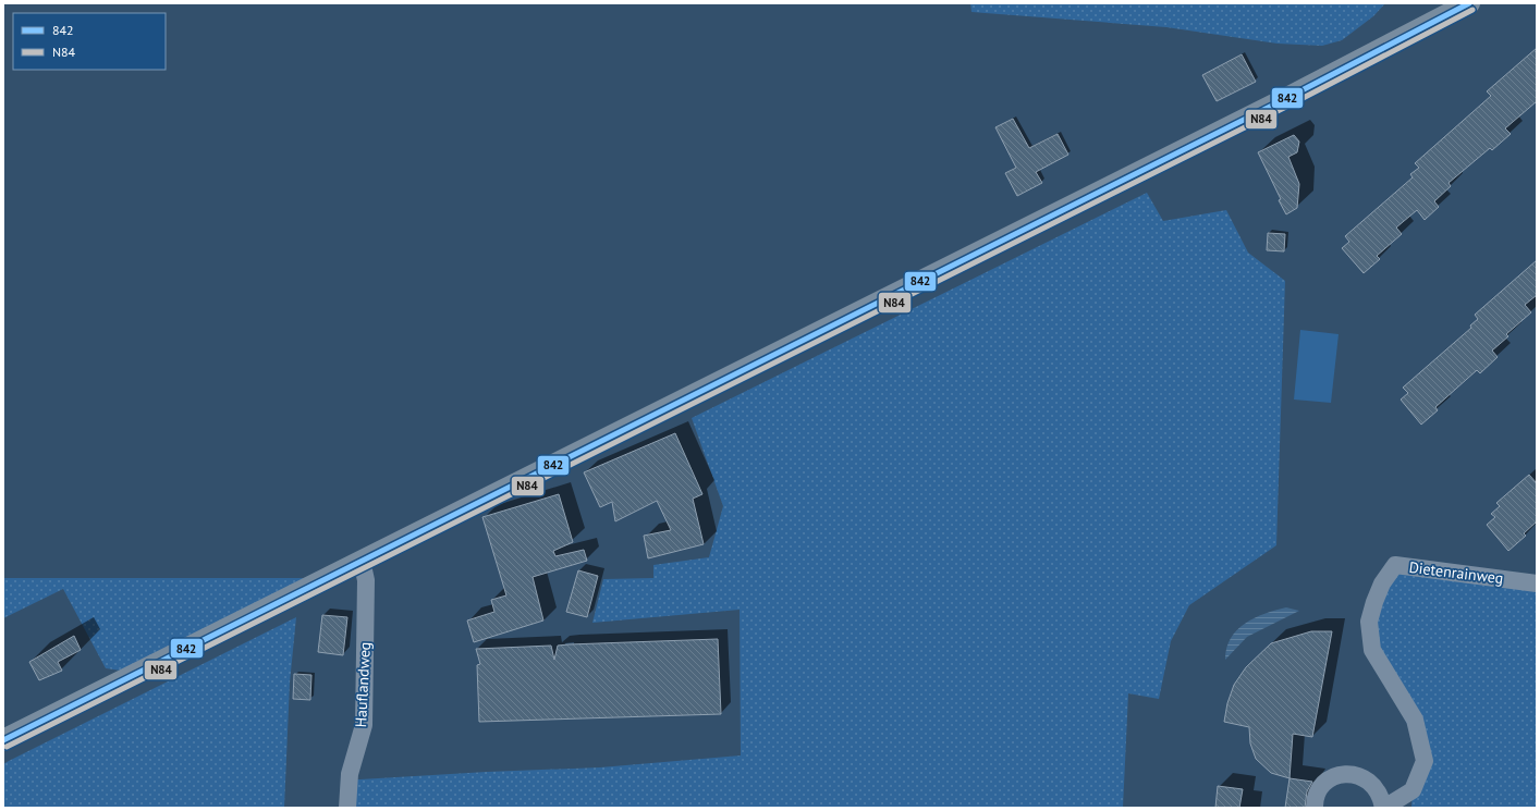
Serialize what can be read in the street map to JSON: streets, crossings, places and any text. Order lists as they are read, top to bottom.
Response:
{
  "streets": {
    "street": ["Dietenrainweg", "Hauflandweg"]
  },
  "lines": ["transit line 842", "transit line N84"],
  "legend": ["842", "N84"]
}
